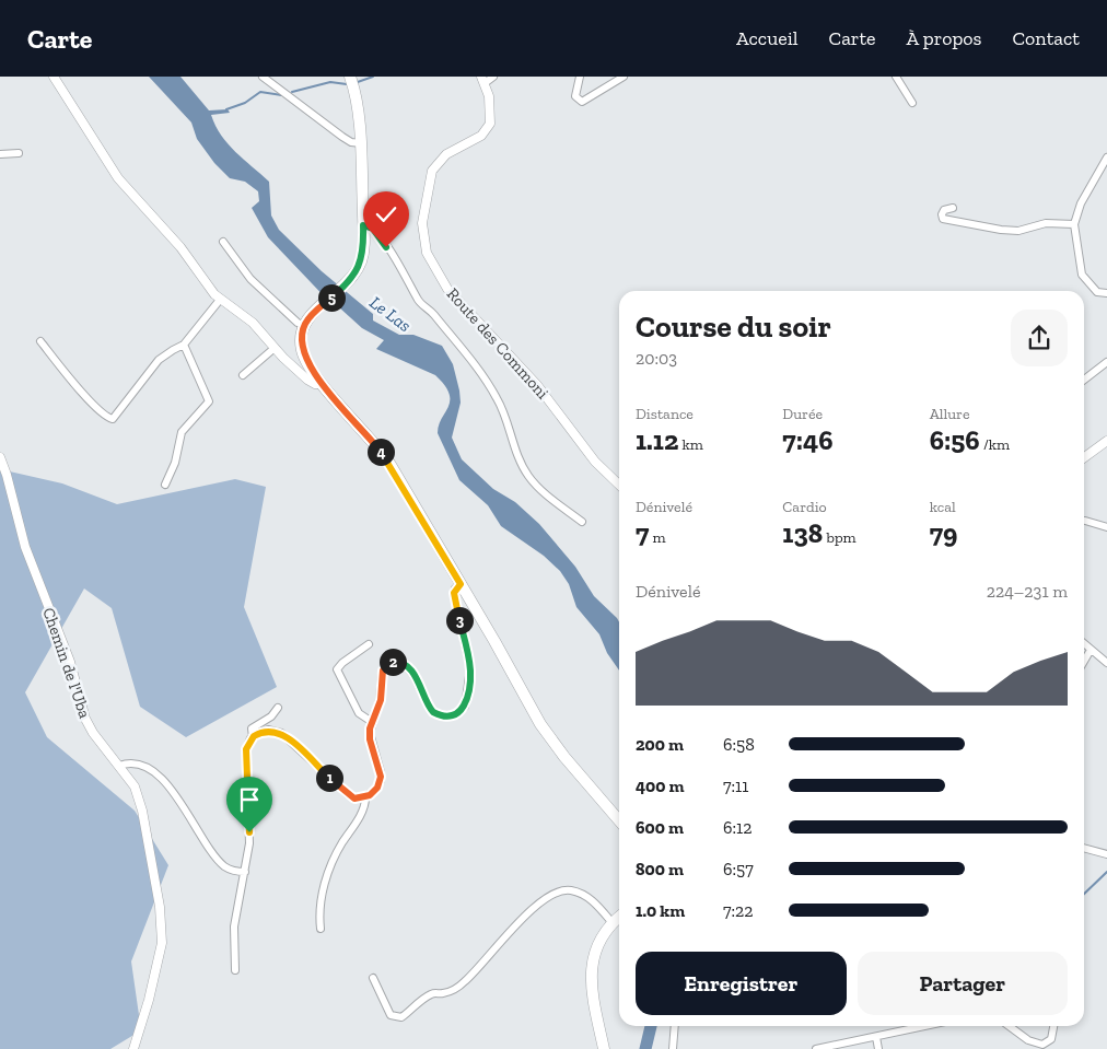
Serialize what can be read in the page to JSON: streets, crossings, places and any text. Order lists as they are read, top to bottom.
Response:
{
  "streets": {
    "street": ["Route des Commoni", "Chemin de l'Uba"]
  },
  "water": ["Le Las"],
  "page": {
    "header": "Carte",
    "nav": [
      "Accueil",
      "Carte",
      "À propos",
      "Contact"
    ],
    "pins": [
      "5",
      "4",
      "3",
      "2",
      "1"
    ],
    "heading": ["Course du soir", "20:03"],
    "stats": [
      ["Distance", "1.12 km"],
      ["Durée", "7:46"],
      ["Allure", "6:56 /km"],
      ["Dénivelé", "7 m"],
      ["Cardio", "138 bpm"],
      ["kcal", "79"]
    ],
    "chart": ["Dénivelé", "224–231 m"],
    "list": [
      {
        "name": "200 m",
        "note": "6:58"
      },
      {
        "name": "400 m",
        "note": "7:11"
      },
      {
        "name": "600 m",
        "note": "6:12"
      },
      {
        "name": "800 m",
        "note": "6:57"
      },
      {
        "name": "1.0 km",
        "note": "7:22"
      }
    ],
    "buttons": ["Enregistrer", "Partager"]
  }
}
